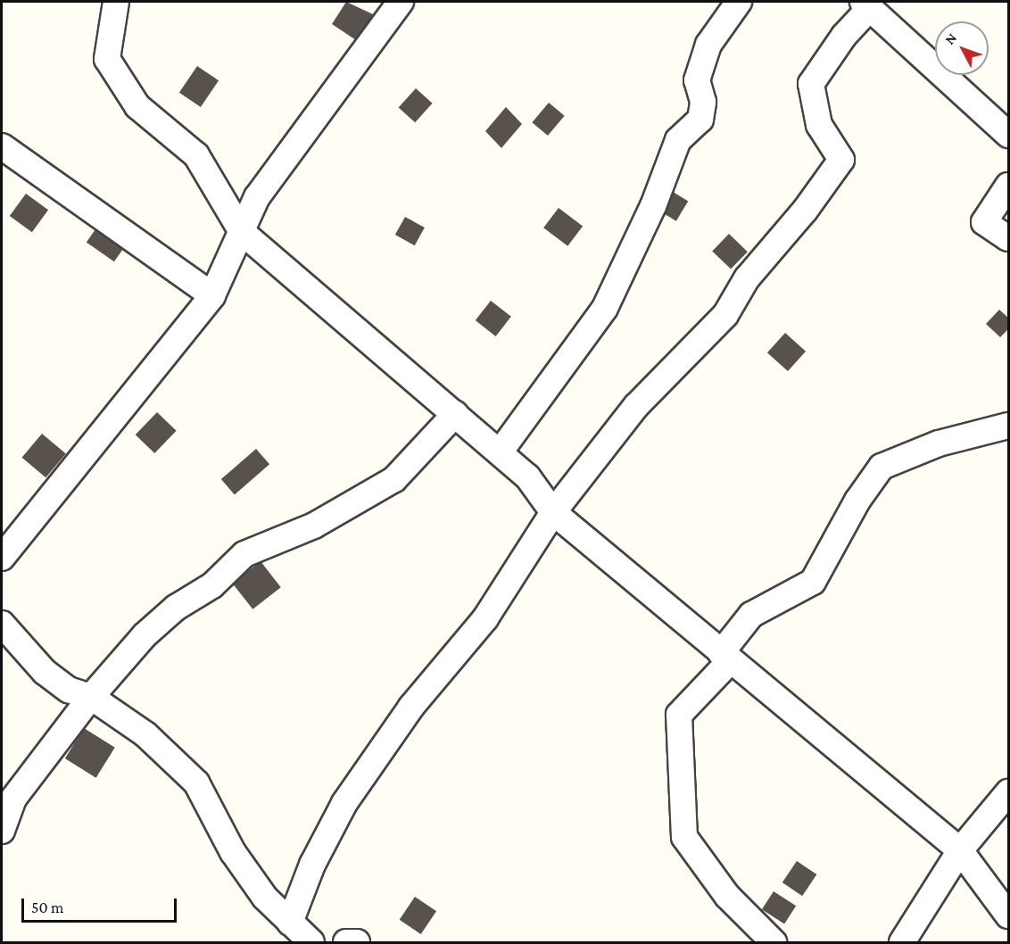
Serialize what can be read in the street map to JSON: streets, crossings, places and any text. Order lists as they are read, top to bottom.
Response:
{
  "scale_bar": "50 m",
  "north": "top left"
}
